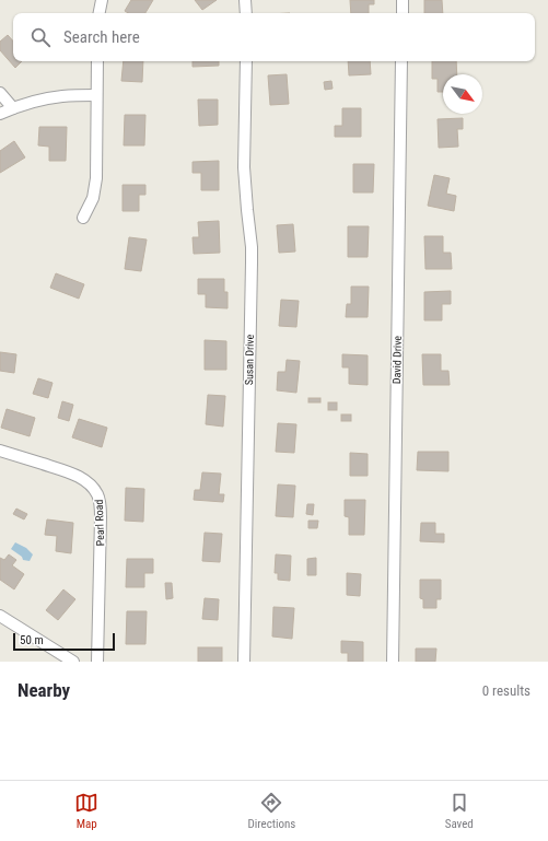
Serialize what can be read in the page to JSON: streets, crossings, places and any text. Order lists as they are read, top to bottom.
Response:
{
  "streets": {
    "street": ["Susan Drive", "David Drive", "Pearl Road"]
  },
  "scale_bar": "50 m",
  "north": "bottom right",
  "page": {
    "search": "Search here",
    "scale": "50 m",
    "heading": ["Nearby", "0 results"],
    "nav": ["Map", "Directions", "Saved"]
  }
}
